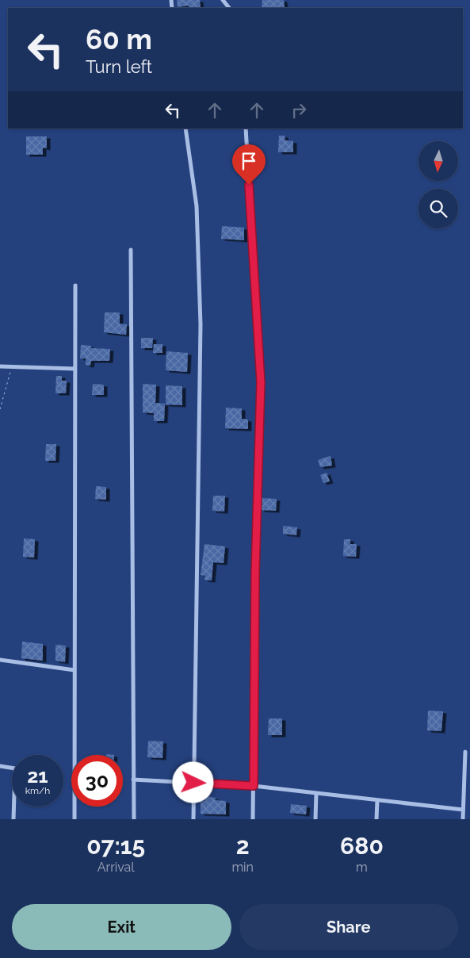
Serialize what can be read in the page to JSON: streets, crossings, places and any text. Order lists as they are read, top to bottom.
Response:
{
  "north": "bottom",
  "page": {
    "turn": ["60 m", "Turn left"],
    "speed": "21 km/h",
    "limit": "30",
    "eta": [
      "07:15",
      "Arrival",
      "2",
      "min",
      "680",
      "m"
    ],
    "buttons": ["Exit", "Share"]
  }
}
